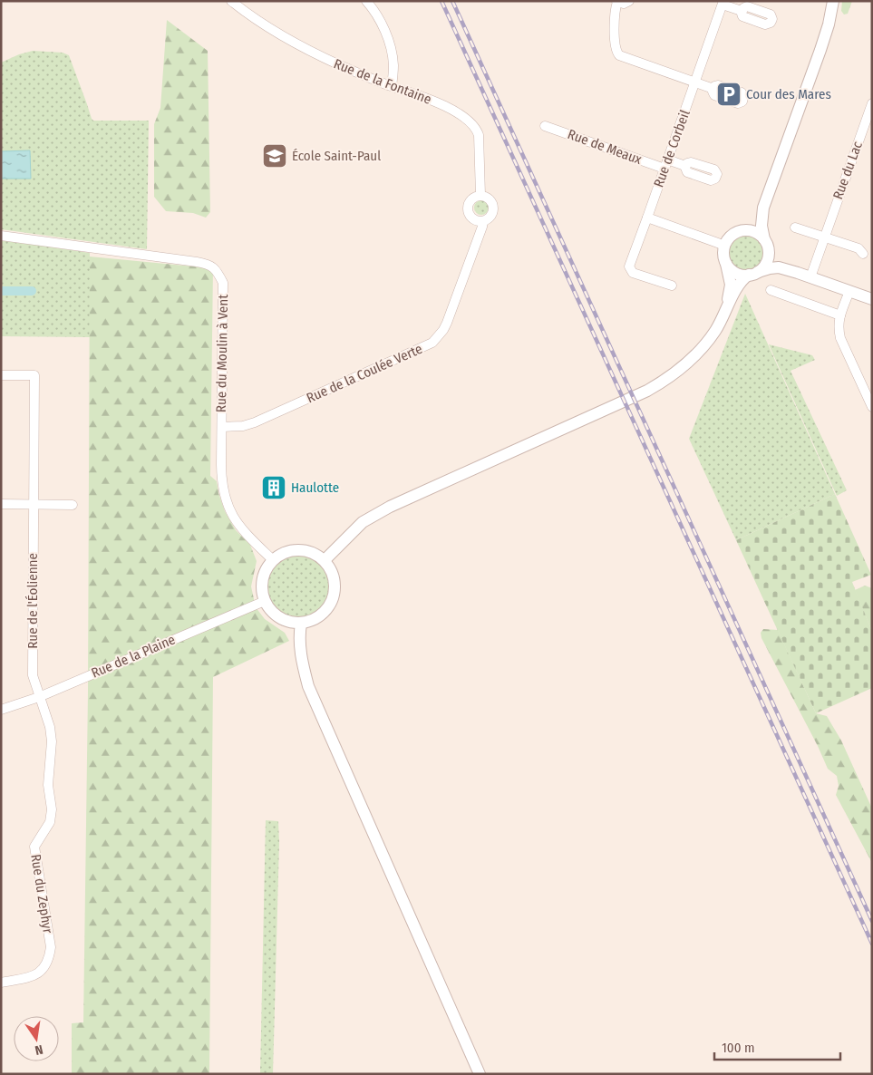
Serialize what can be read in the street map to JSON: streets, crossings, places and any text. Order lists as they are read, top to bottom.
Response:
{
  "streets": {
    "street": [
      "Rue de la Fontaine",
      "Rue de Meaux",
      "Rue de Corbeil",
      "Rue du Lac",
      "Rue du Moulin à Vent",
      "Rue de la Coulée Verte",
      "Rue de l'Éolienne",
      "Rue de la Plaine",
      "Rue du Zephyr"
    ]
  },
  "crossings": [
    ["Rue de la Fontaine", "Rue de la Coulée Verte"],
    ["Rue de Meaux", "Rue de Corbeil"],
    ["Rue du Moulin à Vent", "Rue de la Coulée Verte"],
    ["Rue du Moulin à Vent", "Rue de la Plaine"],
    ["Rue de l'Éolienne", "Rue de la Plaine"],
    ["Rue de l'Éolienne", "Rue du Zephyr"],
    ["Rue de la Plaine", "Rue du Zephyr"]
  ],
  "places": {
    "parking": ["Cour des Mares"],
    "school or university": ["École Saint-Paul"],
    "building": ["Haulotte"]
  },
  "scale_bar": "100 m",
  "north": "bottom"
}
